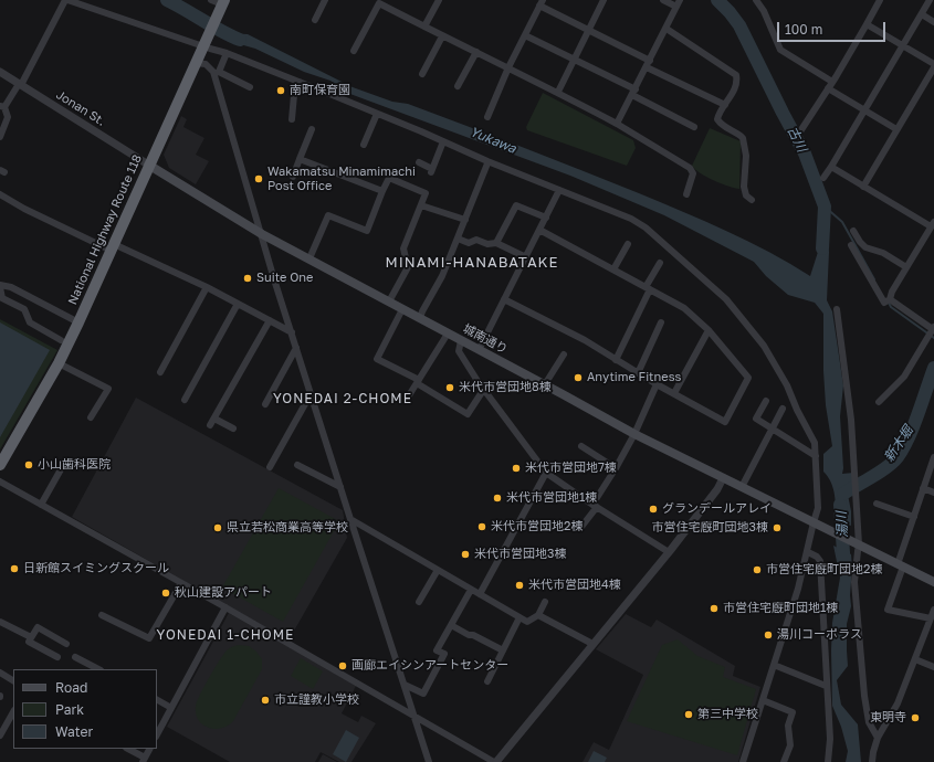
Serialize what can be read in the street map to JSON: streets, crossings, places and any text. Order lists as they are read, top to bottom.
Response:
{
  "streets": {
    "highway": ["National Highway Route 118"],
    "main road": ["城南通り"],
    "street": ["Jonan St."]
  },
  "crossings": [
    ["Jonan St.", "National Highway Route 118"],
    ["Jonan St.", "城南通り"],
    ["National Highway Route 118", "城南通り"]
  ],
  "districts": ["MINAMI-HANABATAKE", "YONEDAI 2-CHOME", "YONEDAI 1-CHOME"],
  "water": [
    "古川",
    "Yukawa",
    "新木堀",
    "湯川"
  ],
  "places": [
    "南町保育園",
    "Wakamatsu Minamimachi Post Office",
    "Suite One",
    "Anytime Fitness",
    "米代市営団地8棟",
    "小山歯科医院",
    "米代市営団地7棟",
    "米代市営団地1棟",
    "グランデールアレイ",
    "米代市営団地2棟",
    "県立若松商業高等学校",
    "市営住宅廐町団地3棟",
    "米代市営団地3棟",
    "日新館スイミングスクール",
    "市営住宅廐町団地2棟",
    "米代市営団地4棟",
    "秋山建設アパート",
    "市営住宅廐町団地1棟",
    "湯川コーポラス",
    "画廊エイシンアートセンター",
    "市立謹教小学校",
    "第三中学校",
    "東明寺"
  ],
  "legend": ["Road", "Park", "Water"],
  "scale_bar": "100 m"
}
